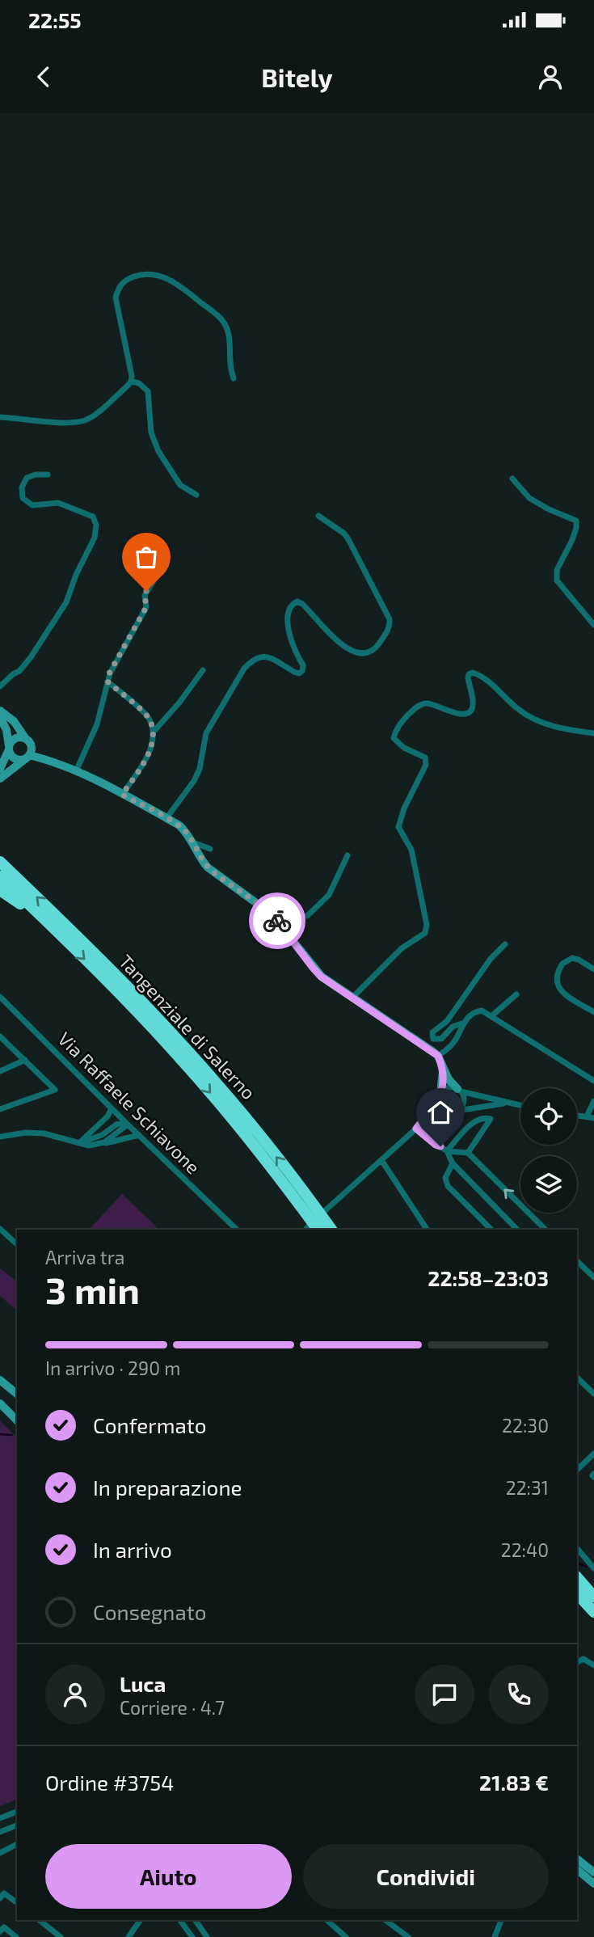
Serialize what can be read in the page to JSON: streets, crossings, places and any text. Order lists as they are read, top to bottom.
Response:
{
  "streets": {
    "highway": ["Tangenziale di Salerno"],
    "street": ["Via Raffaele Schiavone"]
  },
  "page": {
    "status": "22:55",
    "header": "Bitely",
    "heading": ["3 min", "Arriva tra", "22:58–23:03"],
    "panel": [
      "Luca",
      "Corriere · 4.7",
      "Ordine #3754",
      "21.83 €"
    ],
    "bar": "In arrivo · 290 m",
    "list": [
      ["Confermato", "22:30"],
      ["In preparazione", "22:31"],
      ["In arrivo", "22:40"],
      "Consegnato"
    ],
    "buttons": ["Aiuto", "Condividi"]
  }
}
